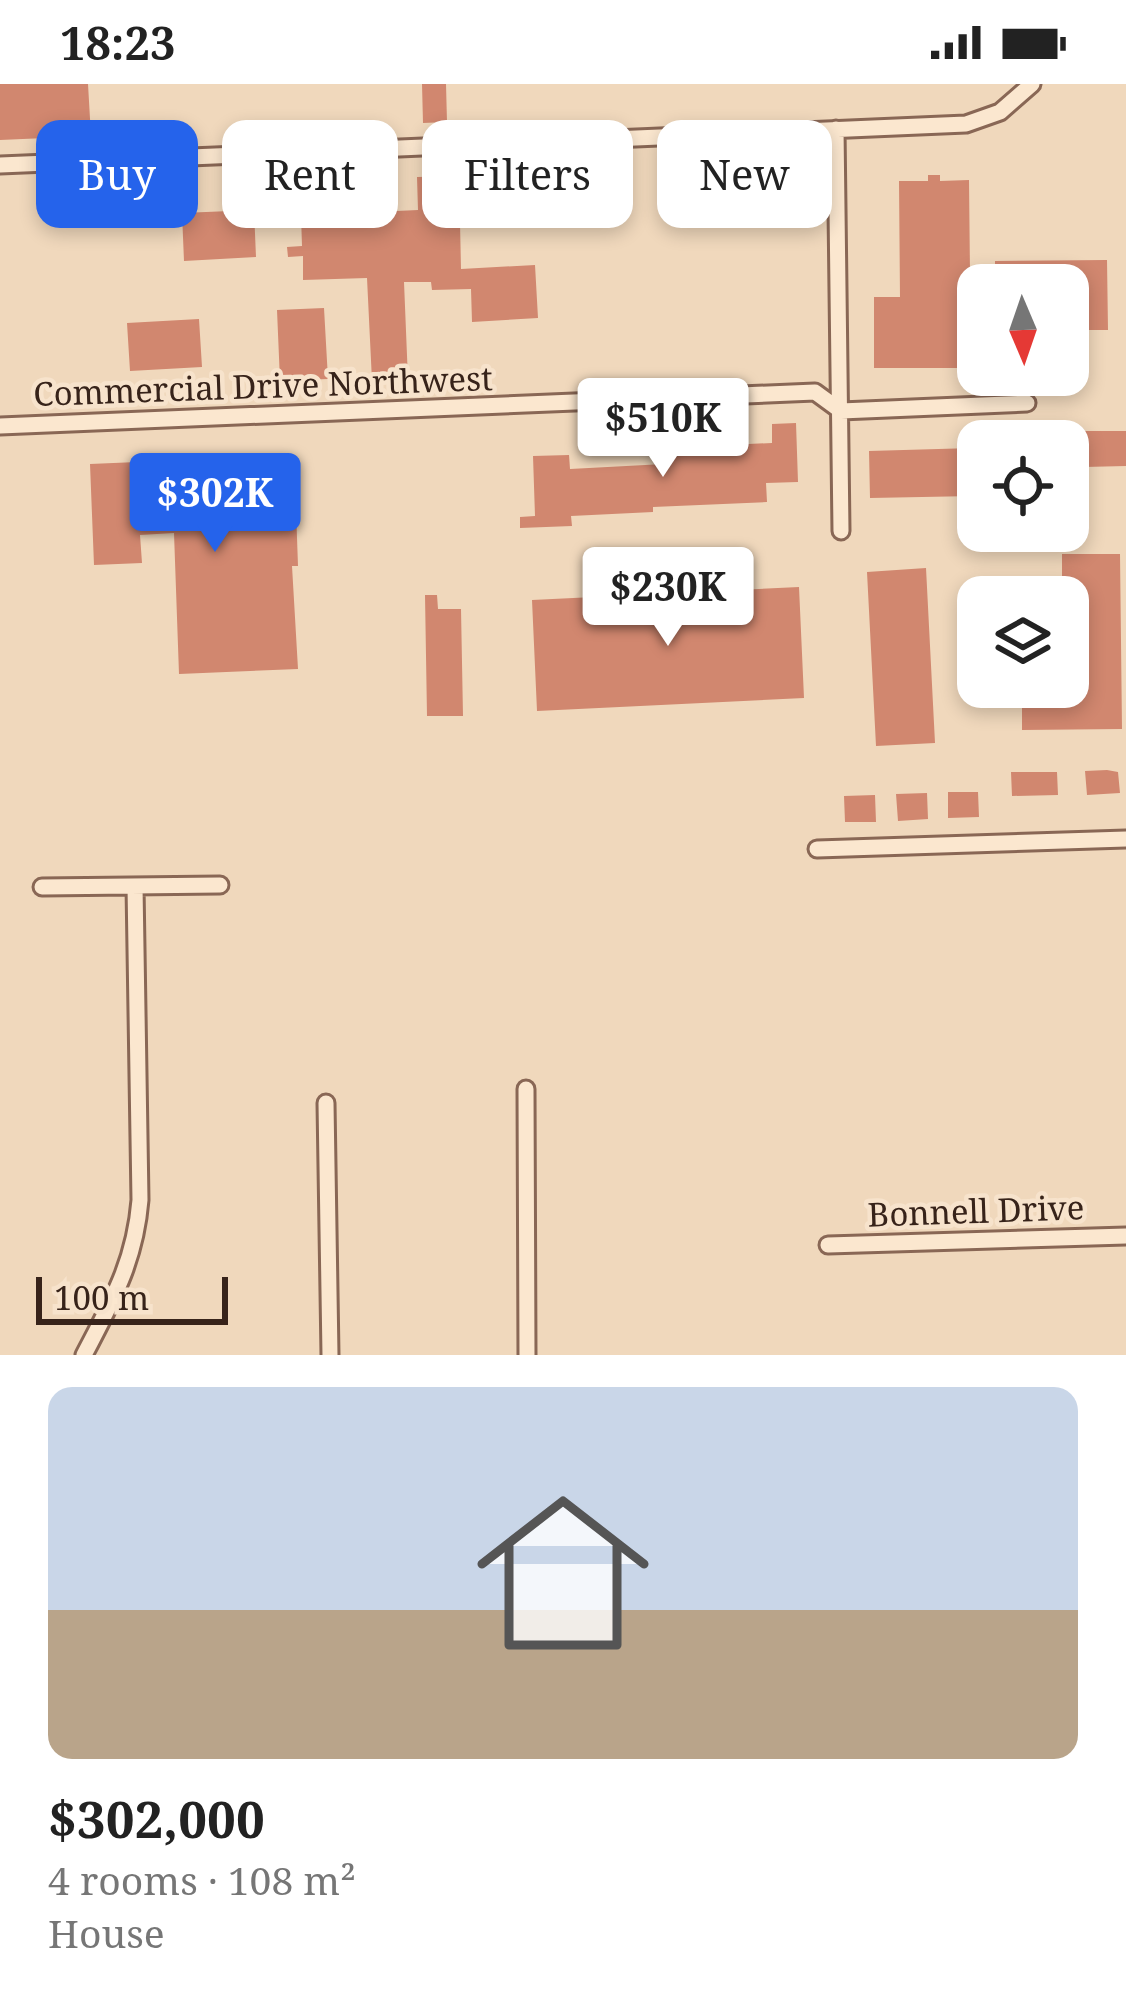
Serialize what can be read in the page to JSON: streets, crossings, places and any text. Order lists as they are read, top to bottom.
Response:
{
  "streets": {
    "street": ["Commercial Drive Northwest", "Bonnell Drive"]
  },
  "scale_bar": "100 m",
  "north": "bottom",
  "page": {
    "status": "18:23",
    "chip": [
      "Buy",
      "Rent",
      "Filters",
      "New"
    ],
    "price": ["$510K", "$302K", "$230K"],
    "scale": "100 m",
    "list": [
      {
        "name": "$302,000",
        "note": "4 rooms · 108 m² · House"
      }
    ]
  }
}
